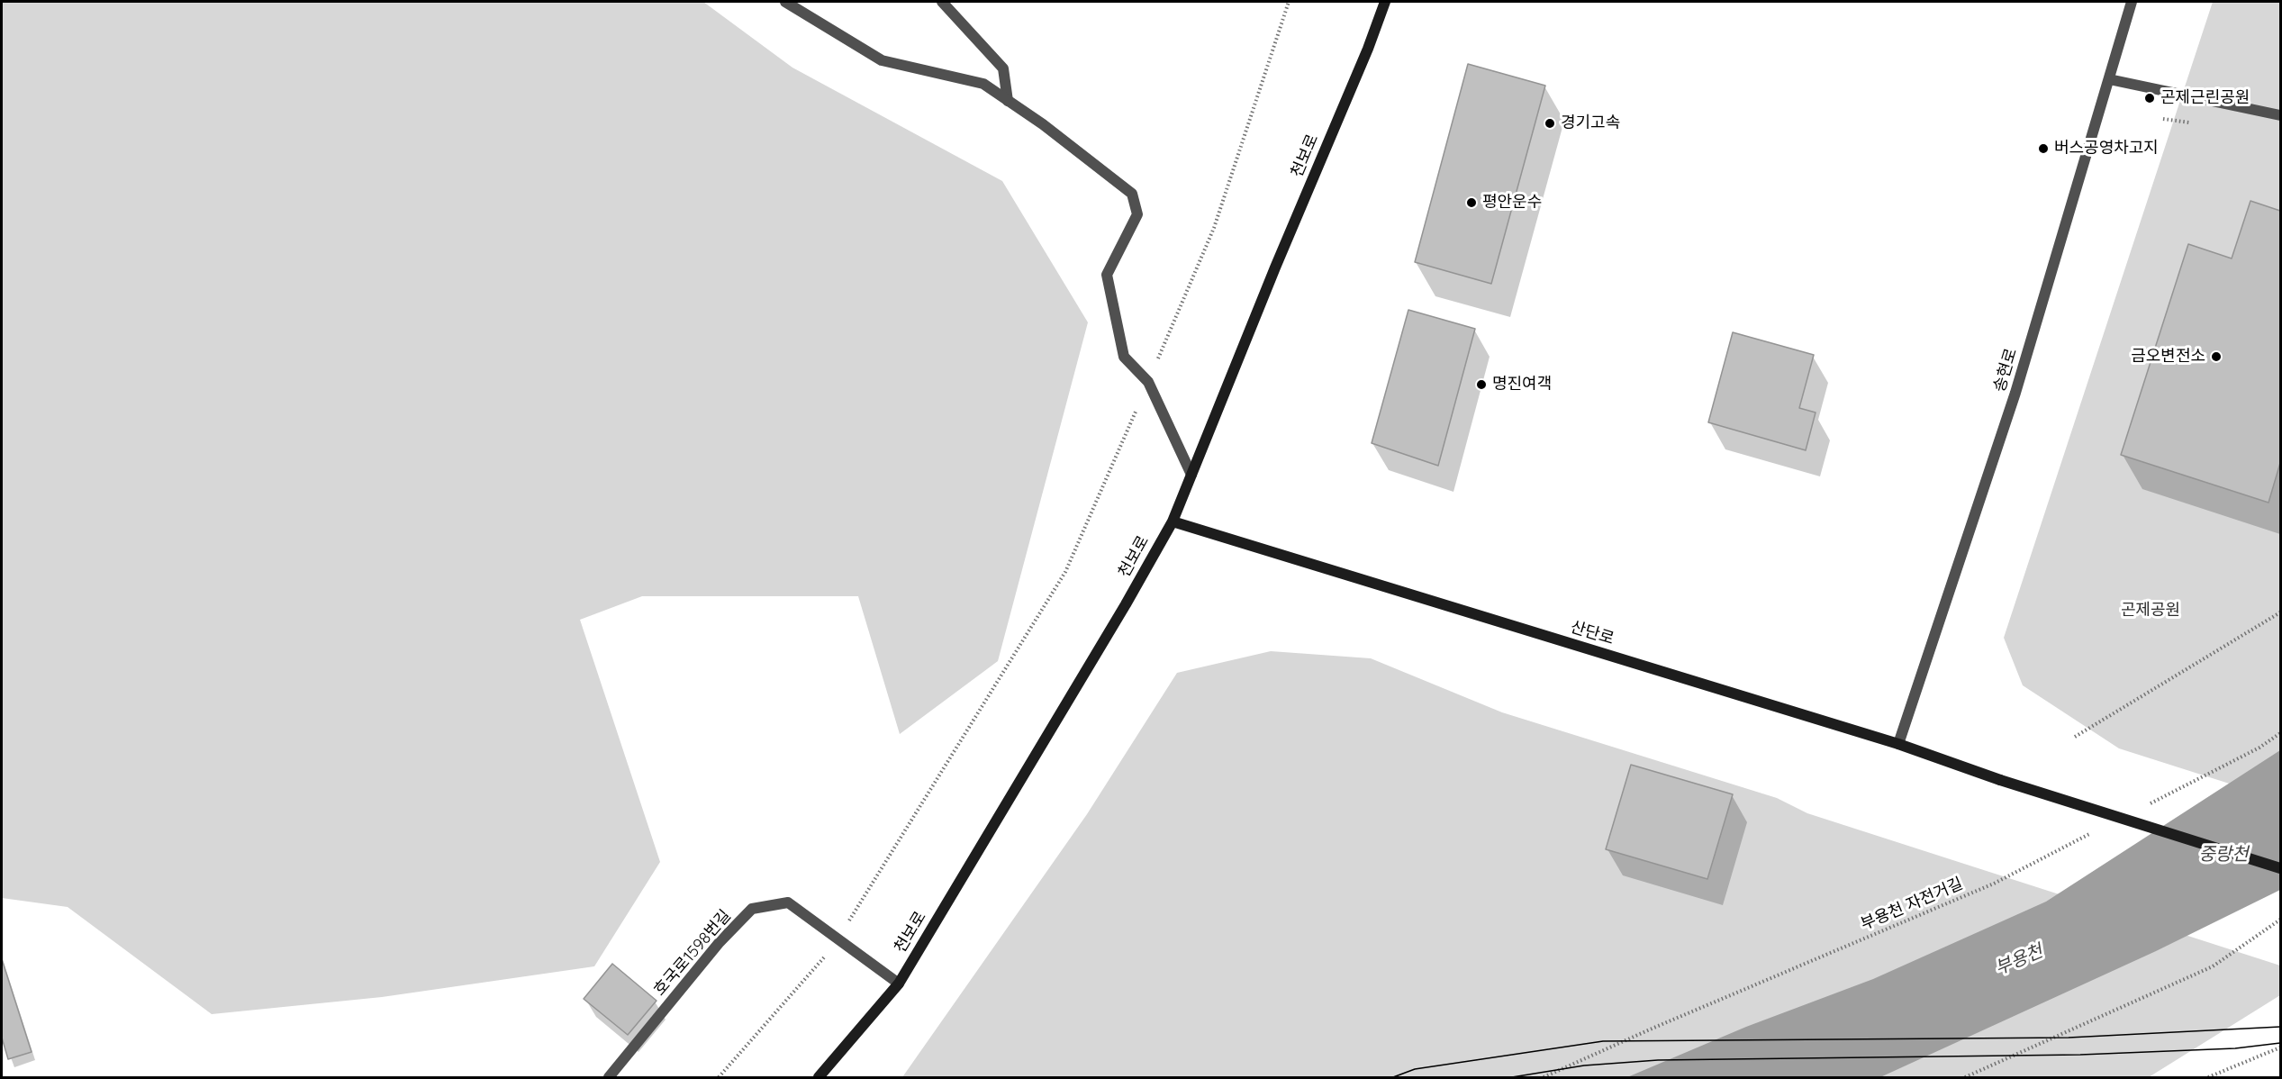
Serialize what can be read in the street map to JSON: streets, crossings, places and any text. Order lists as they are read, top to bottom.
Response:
{
  "streets": {
    "main road": ["천보로", "산단로"],
    "street": ["송현로", "호국로1598번길"],
    "path": ["부용천 자전거길"]
  },
  "crossings": [
    ["천보로", "산단로"],
    ["천보로", "호국로1598번길"],
    ["송현로", "산단로"]
  ],
  "water": ["중랑천", "부용천"],
  "parks": ["곤제공원"],
  "places": [
    "곤제근린공원",
    "경기고속",
    "버스공영차고지",
    "평안운수",
    "금오변전소",
    "명진여객"
  ]
}
